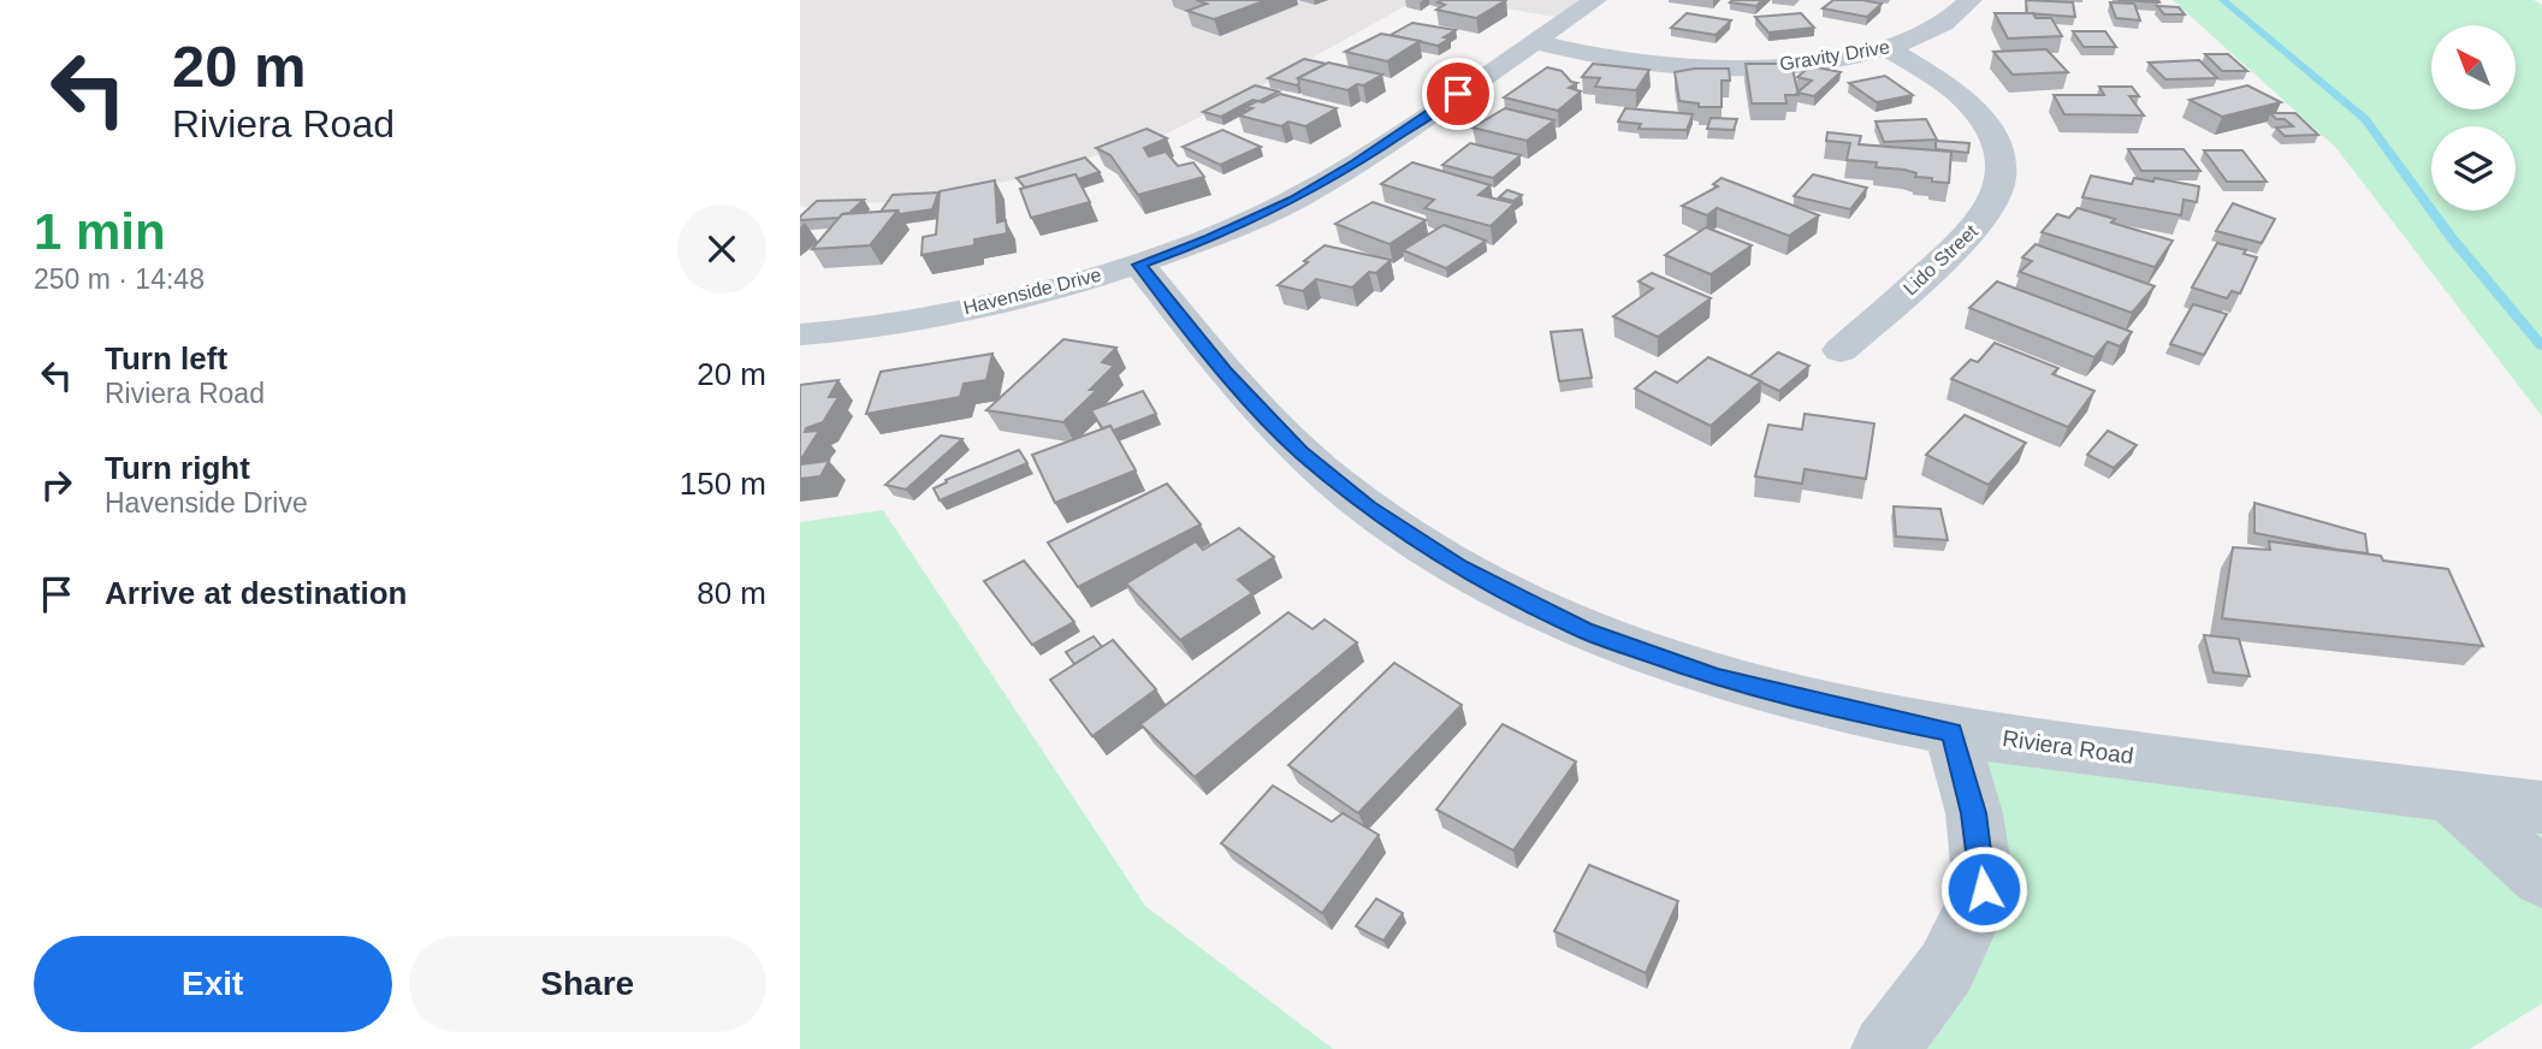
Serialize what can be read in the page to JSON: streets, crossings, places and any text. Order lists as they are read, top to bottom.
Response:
{
  "streets": {
    "street": [
      "Gravity Drive",
      "Lido Street",
      "Havenside Drive",
      "Riviera Road"
    ]
  },
  "crossings": [
    ["Gravity Drive", "Lido Street"],
    ["Gravity Drive", "Havenside Drive"],
    ["Havenside Drive", "Riviera Road"]
  ],
  "north": "top left",
  "page": {
    "turn": ["20 m", "Riviera Road"],
    "heading": ["1 min", "250 m · 14:48"],
    "list": [
      {
        "name": "Turn left",
        "note": "Riviera Road",
        "value": "20 m"
      },
      {
        "name": "Turn right",
        "note": "Havenside Drive",
        "value": "150 m"
      },
      {
        "name": "Arrive at destination",
        "value": "80 m"
      }
    ],
    "buttons": ["Exit", "Share"]
  }
}
